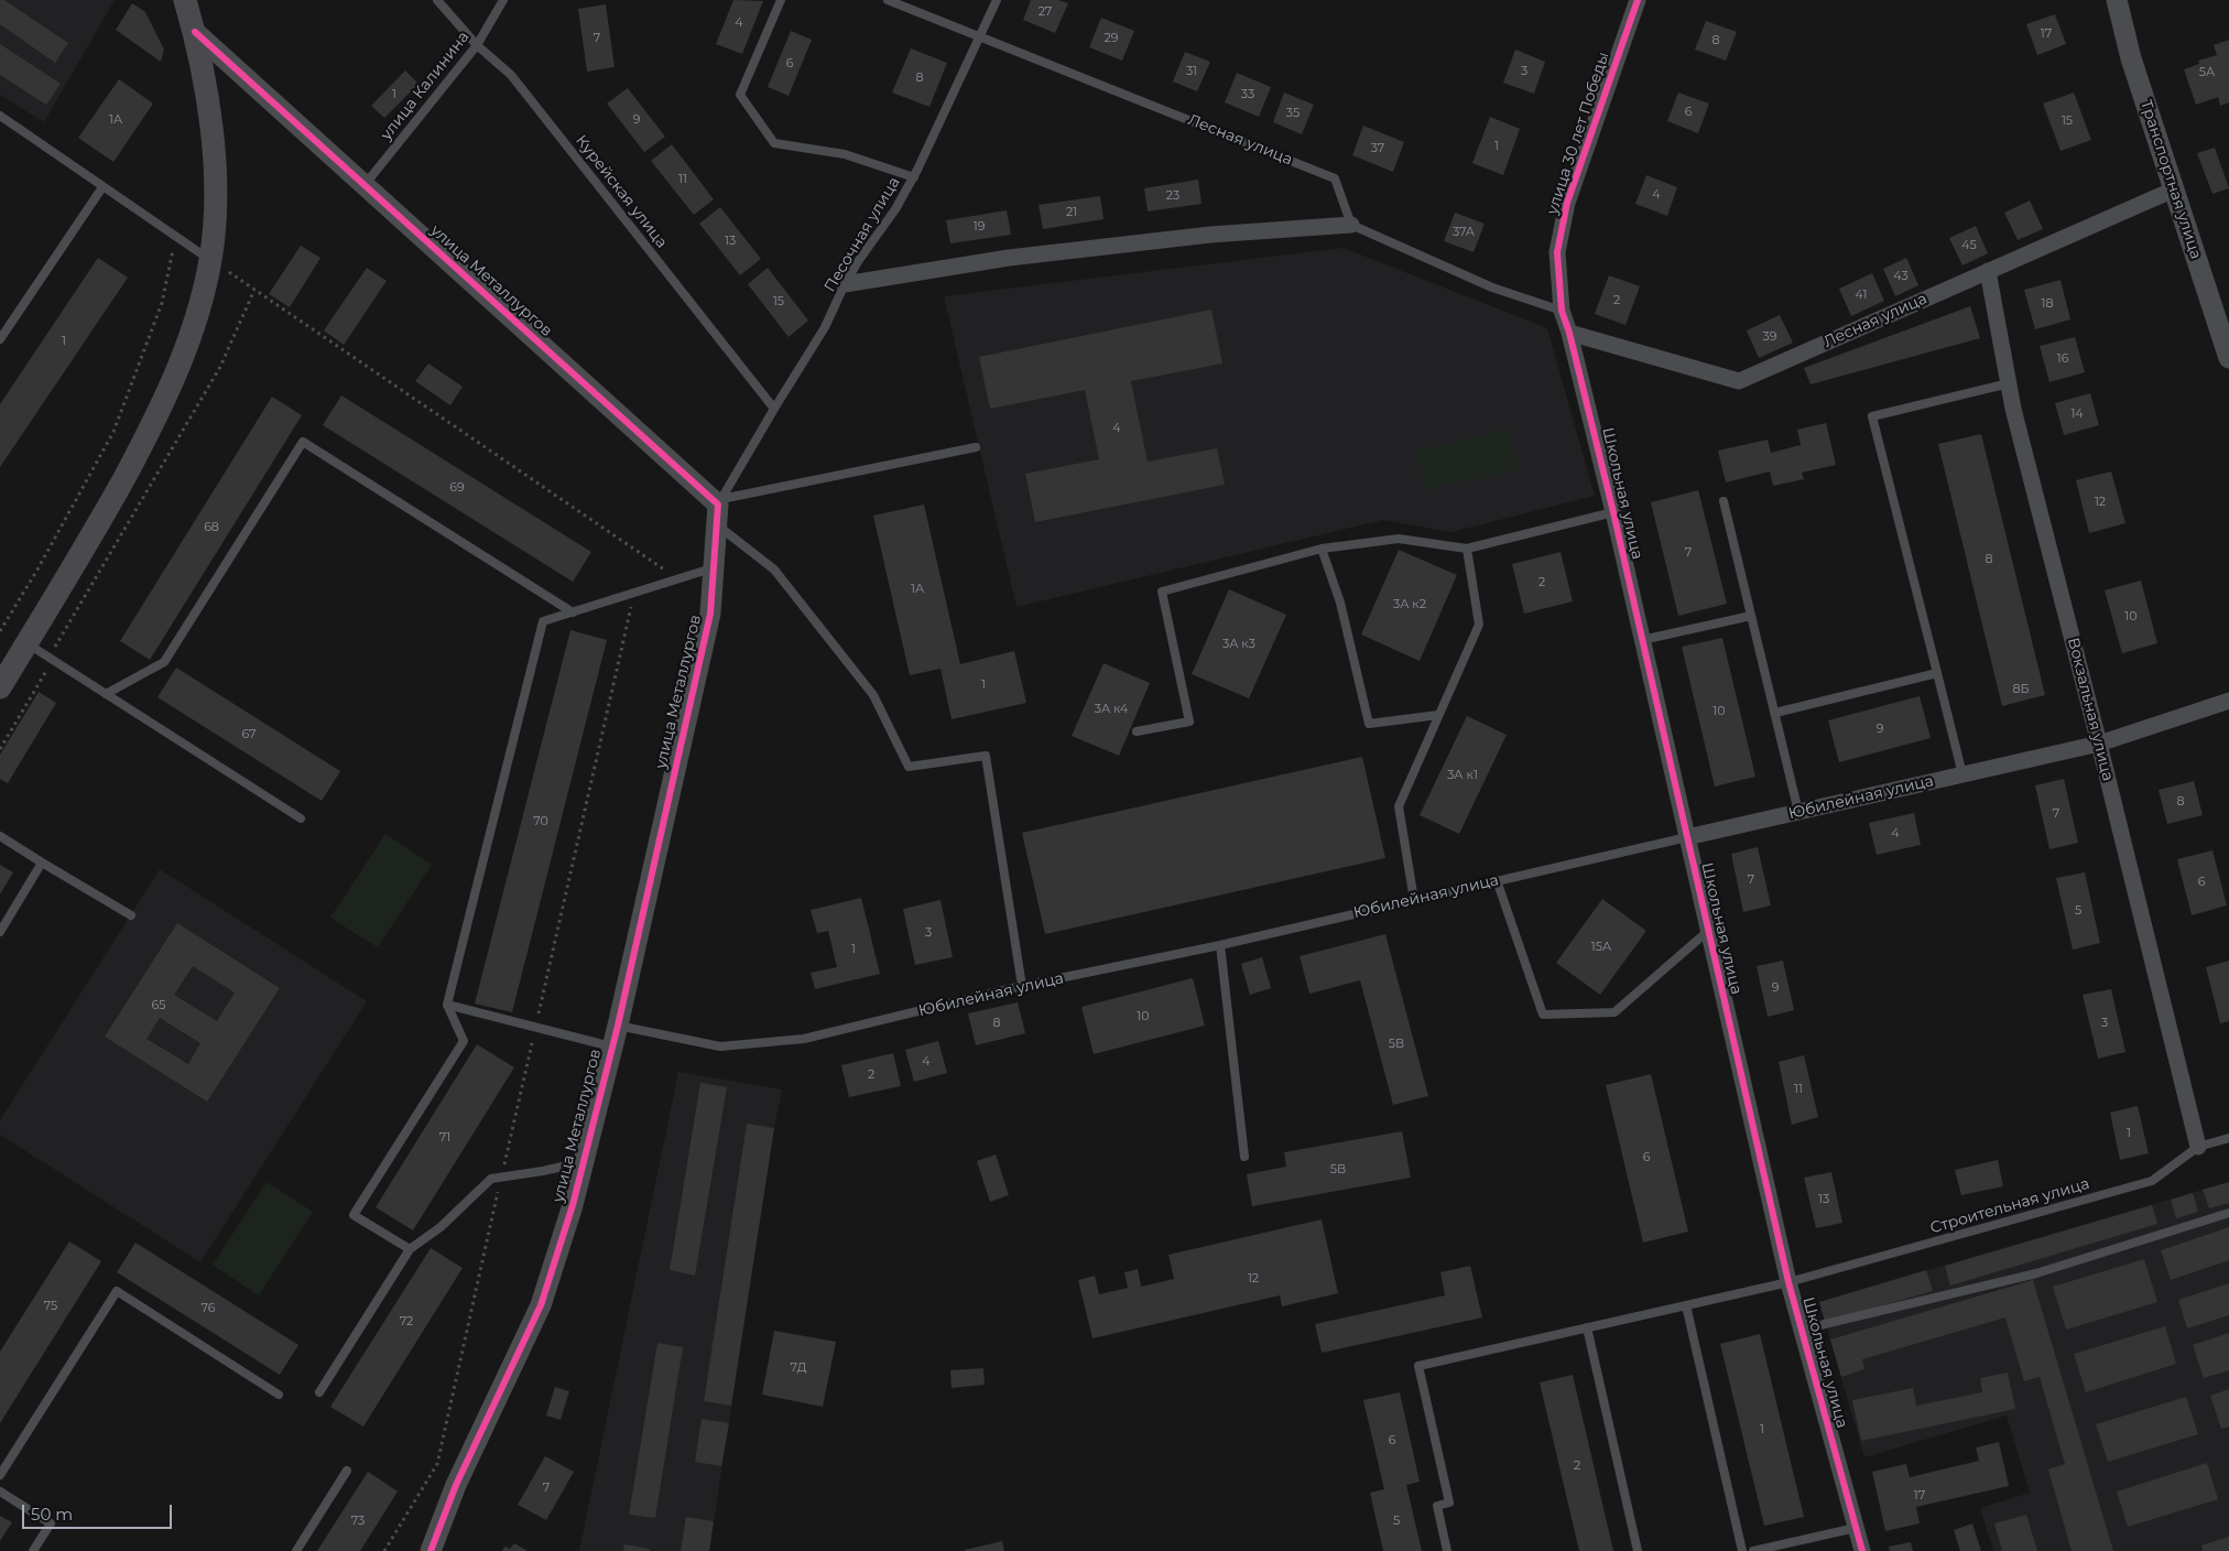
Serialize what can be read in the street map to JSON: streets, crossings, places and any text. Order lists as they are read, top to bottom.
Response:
{
  "streets": {
    "street": [
      "улица 30 лет Победы",
      "Лесная улица",
      "Транспортная улица",
      "улица Металлургов",
      "Школьная улица",
      "Вокзальная улица",
      "Юбилейная улица"
    ],
    "lane": [
      "улица Калинина",
      "Курейская улица",
      "Песочная улица",
      "Строительная улица"
    ]
  },
  "crossings": [
    ["улица Калинина", "Курейская улица"],
    ["улица Калинина", "улица Металлургов"],
    ["улица 30 лет Победы", "Школьная улица"],
    ["Лесная улица", "Транспортная улица"],
    ["Лесная улица", "Песочная улица"],
    ["Лесная улица", "Школьная улица"],
    ["Лесная улица", "Вокзальная улица"],
    ["Курейская улица", "Песочная улица"],
    ["Песочная улица", "улица Металлургов"],
    ["улица Металлургов", "Юбилейная улица"],
    ["Школьная улица", "Юбилейная улица"],
    ["Школьная улица", "Строительная улица"],
    ["Вокзальная улица", "Юбилейная улица"],
    ["Вокзальная улица", "Строительная улица"]
  ],
  "house_numbers": [
    "27",
    "4",
    "17",
    "7",
    "29",
    "8",
    "6",
    "31",
    "3",
    "5А",
    "8",
    "1",
    "33",
    "6",
    "35",
    "1А",
    "9",
    "15",
    "1",
    "37",
    "11",
    "4",
    "23",
    "21",
    "19",
    "37А",
    "13",
    "45",
    "43",
    "41",
    "2",
    "15",
    "18",
    "39",
    "1",
    "16",
    "14",
    "4",
    "69",
    "12",
    "68",
    "7",
    "8",
    "2",
    "1А",
    "3А к2",
    "10",
    "3А к3",
    "1",
    "8Б",
    "3А к4",
    "10",
    "9",
    "67",
    "3А к1",
    "8",
    "7",
    "70",
    "4",
    "7",
    "6",
    "5",
    "3",
    "15А",
    "1",
    "9",
    "65",
    "10",
    "8",
    "3",
    "5В",
    "4",
    "2",
    "11",
    "1",
    "71",
    "6",
    "5В",
    "13",
    "12",
    "75",
    "76",
    "72",
    "7Д",
    "1",
    "6",
    "2",
    "7",
    "17",
    "73",
    "5"
  ],
  "scale_bar": "50 m"
}
